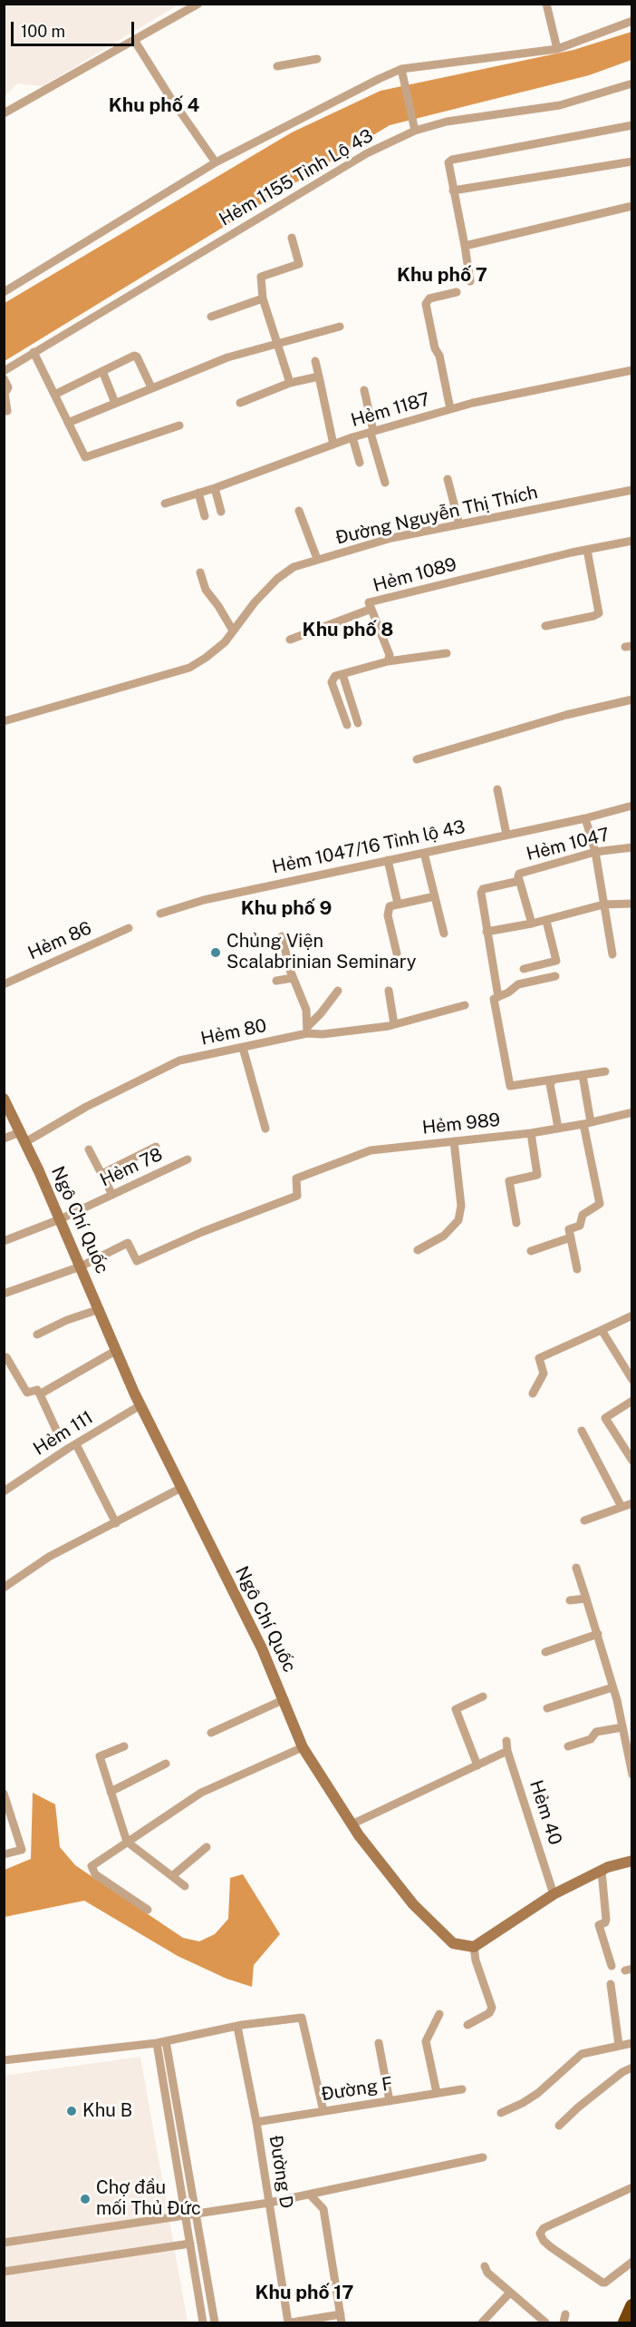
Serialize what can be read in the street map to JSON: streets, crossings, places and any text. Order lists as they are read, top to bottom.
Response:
{
  "streets": {
    "main road": ["Ngô Chí Quốc"],
    "street": [
      "Hẻm 1155 Tỉnh Lộ 43",
      "Hẻm 1187",
      "Đường Nguyễn Thị Thích",
      "Hẻm 1089",
      "Hẻm 1047",
      "Hẻm 1047/16 Tỉnh lộ 43",
      "Hẻm 86",
      "Hẻm 80",
      "Hẻm 989",
      "Hẻm 78",
      "Hẻm 111",
      "Hẻm 40",
      "Đường F",
      "Đường D"
    ]
  },
  "crossings": [
    ["Hẻm 80", "Ngô Chí Quốc"],
    ["Hẻm 989", "Ngô Chí Quốc"],
    ["Hẻm 78", "Ngô Chí Quốc"],
    ["Ngô Chí Quốc", "Hẻm 111"],
    ["Đường F", "Đường D"]
  ],
  "districts": [
    "Khu phố 4",
    "Khu phố 7",
    "Khu phố 8",
    "Khu phố 9",
    "Khu phố 17"
  ],
  "places": ["Chủng Viện Scalabrinian Seminary", "Khu B", "Chợ đầu mối Thủ Đức"],
  "scale_bar": "100 m"
}
